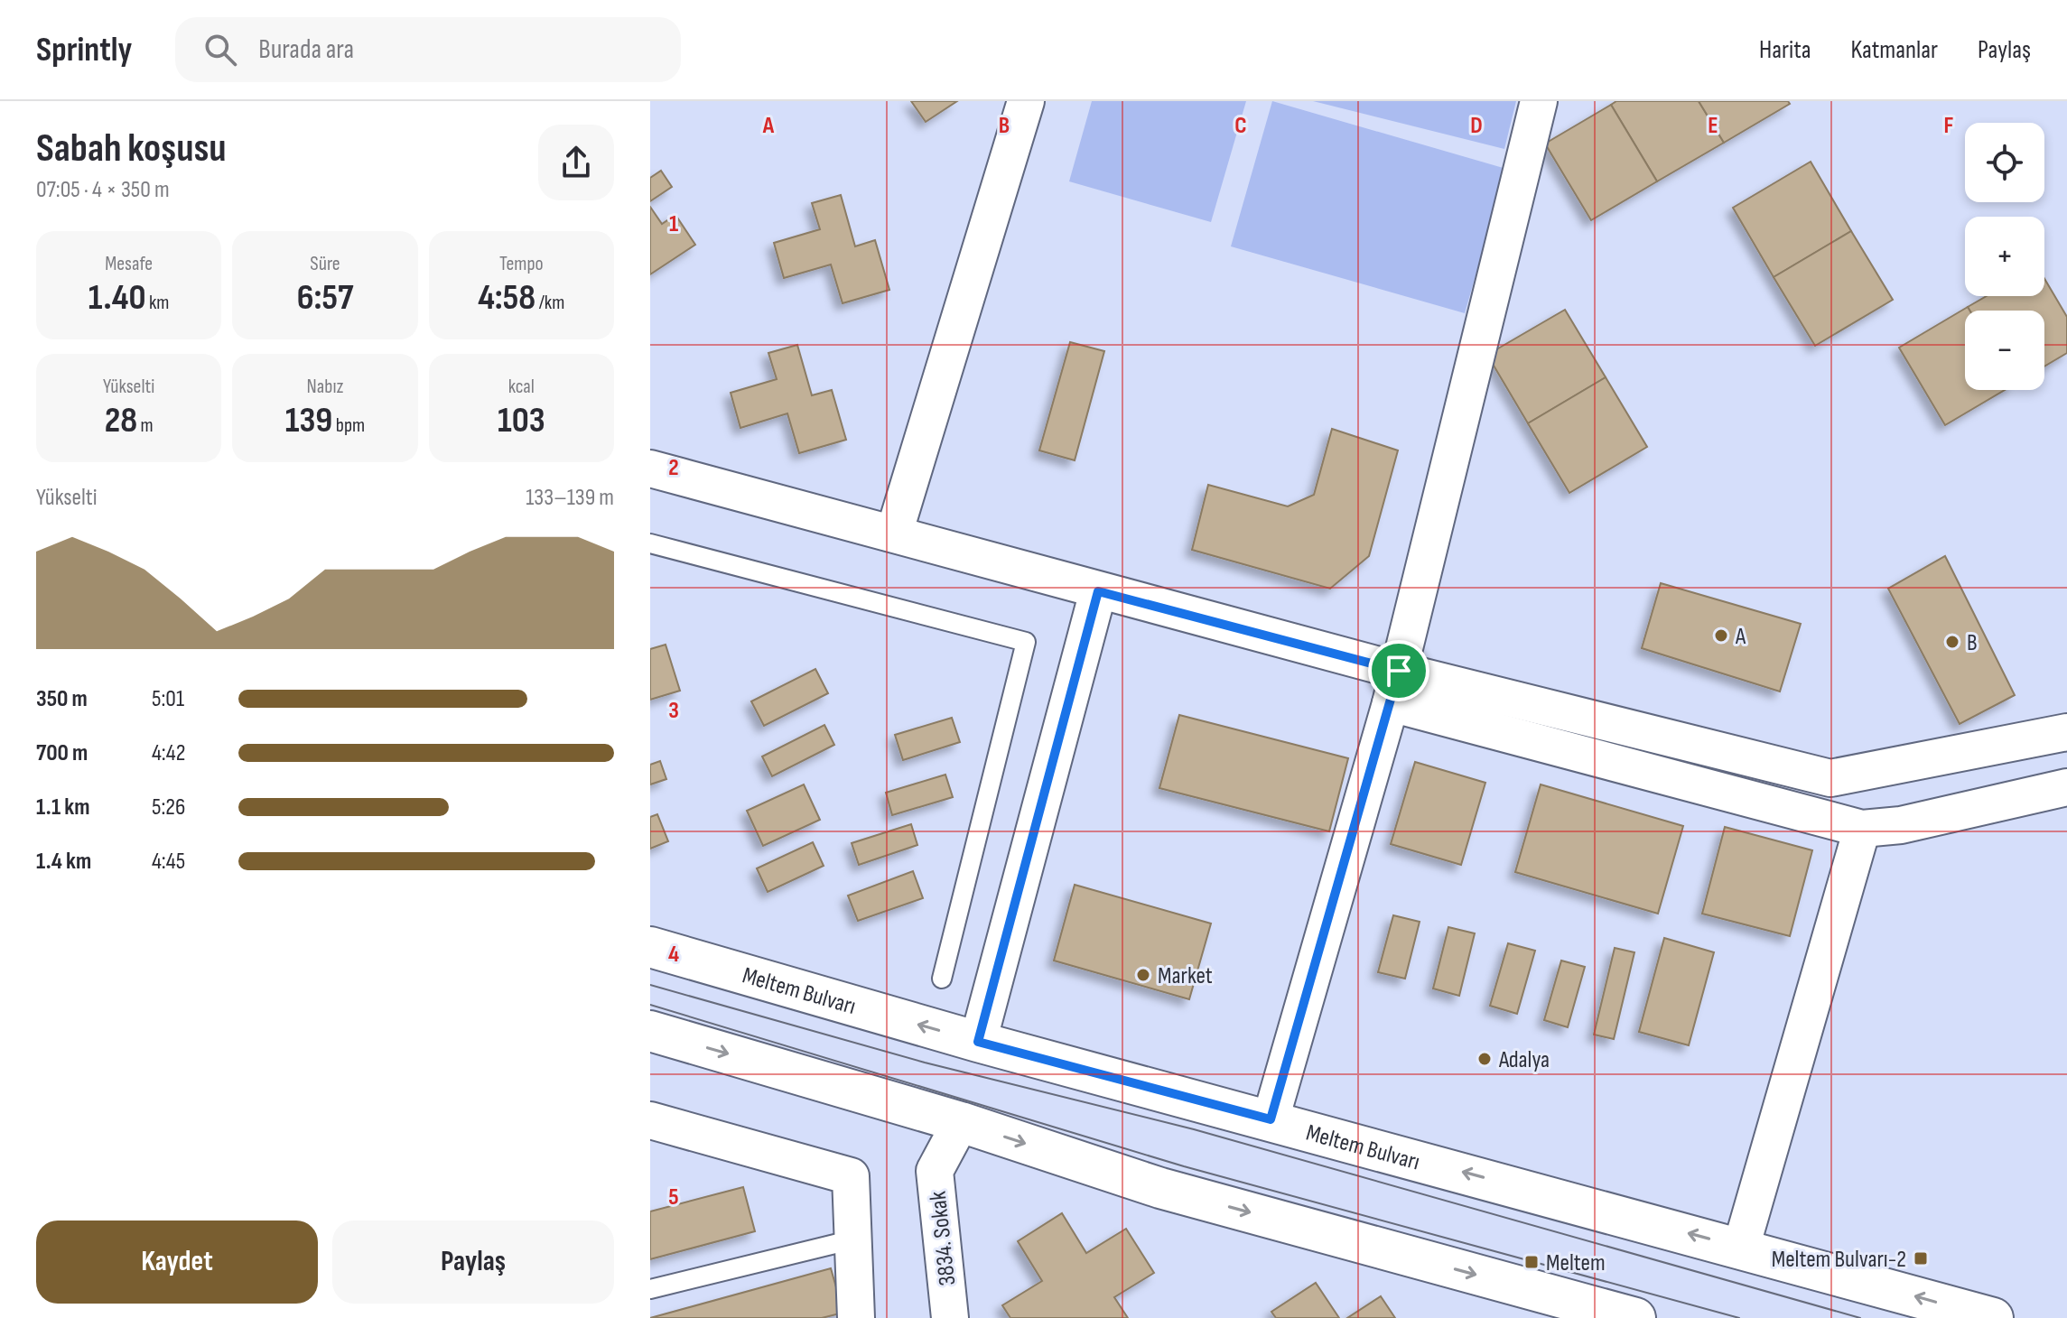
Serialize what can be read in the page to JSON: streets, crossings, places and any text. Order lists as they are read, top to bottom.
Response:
{
  "streets": {
    "main road": ["Meltem Bulvarı"],
    "street": ["3834. Sokak"]
  },
  "places": {
    "other": [
      "A",
      "B",
      "Market",
      "Adalya"
    ],
    "transit": ["Meltem Bulvarı-2", "Meltem"]
  },
  "page": {
    "header": "Sprintly",
    "search": "Burada ara",
    "nav": ["Harita", "Katmanlar", "Paylaş"],
    "heading": ["Sabah koşusu", "07:05 · 4 × 350 m"],
    "map_buttons": ["+", "−"],
    "stats": [
      ["Mesafe", "1.40 km"],
      ["Süre", "6:57"],
      ["Tempo", "4:58 /km"],
      ["Yükselti", "28 m"],
      ["Nabız", "139 bpm"],
      ["kcal", "103"]
    ],
    "chart": ["Yükselti", "133–139 m"],
    "list": [
      {
        "name": "350 m",
        "note": "5:01"
      },
      {
        "name": "700 m",
        "note": "4:42"
      },
      {
        "name": "1.1 km",
        "note": "5:26"
      },
      {
        "name": "1.4 km",
        "note": "4:45"
      }
    ],
    "buttons": ["Kaydet", "Paylaş"]
  },
  "grid": {
    "columns": [
      "A",
      "B",
      "C",
      "D",
      "E",
      "F"
    ],
    "rows": [
      "1",
      "2",
      "3",
      "4",
      "5"
    ]
  }
}
